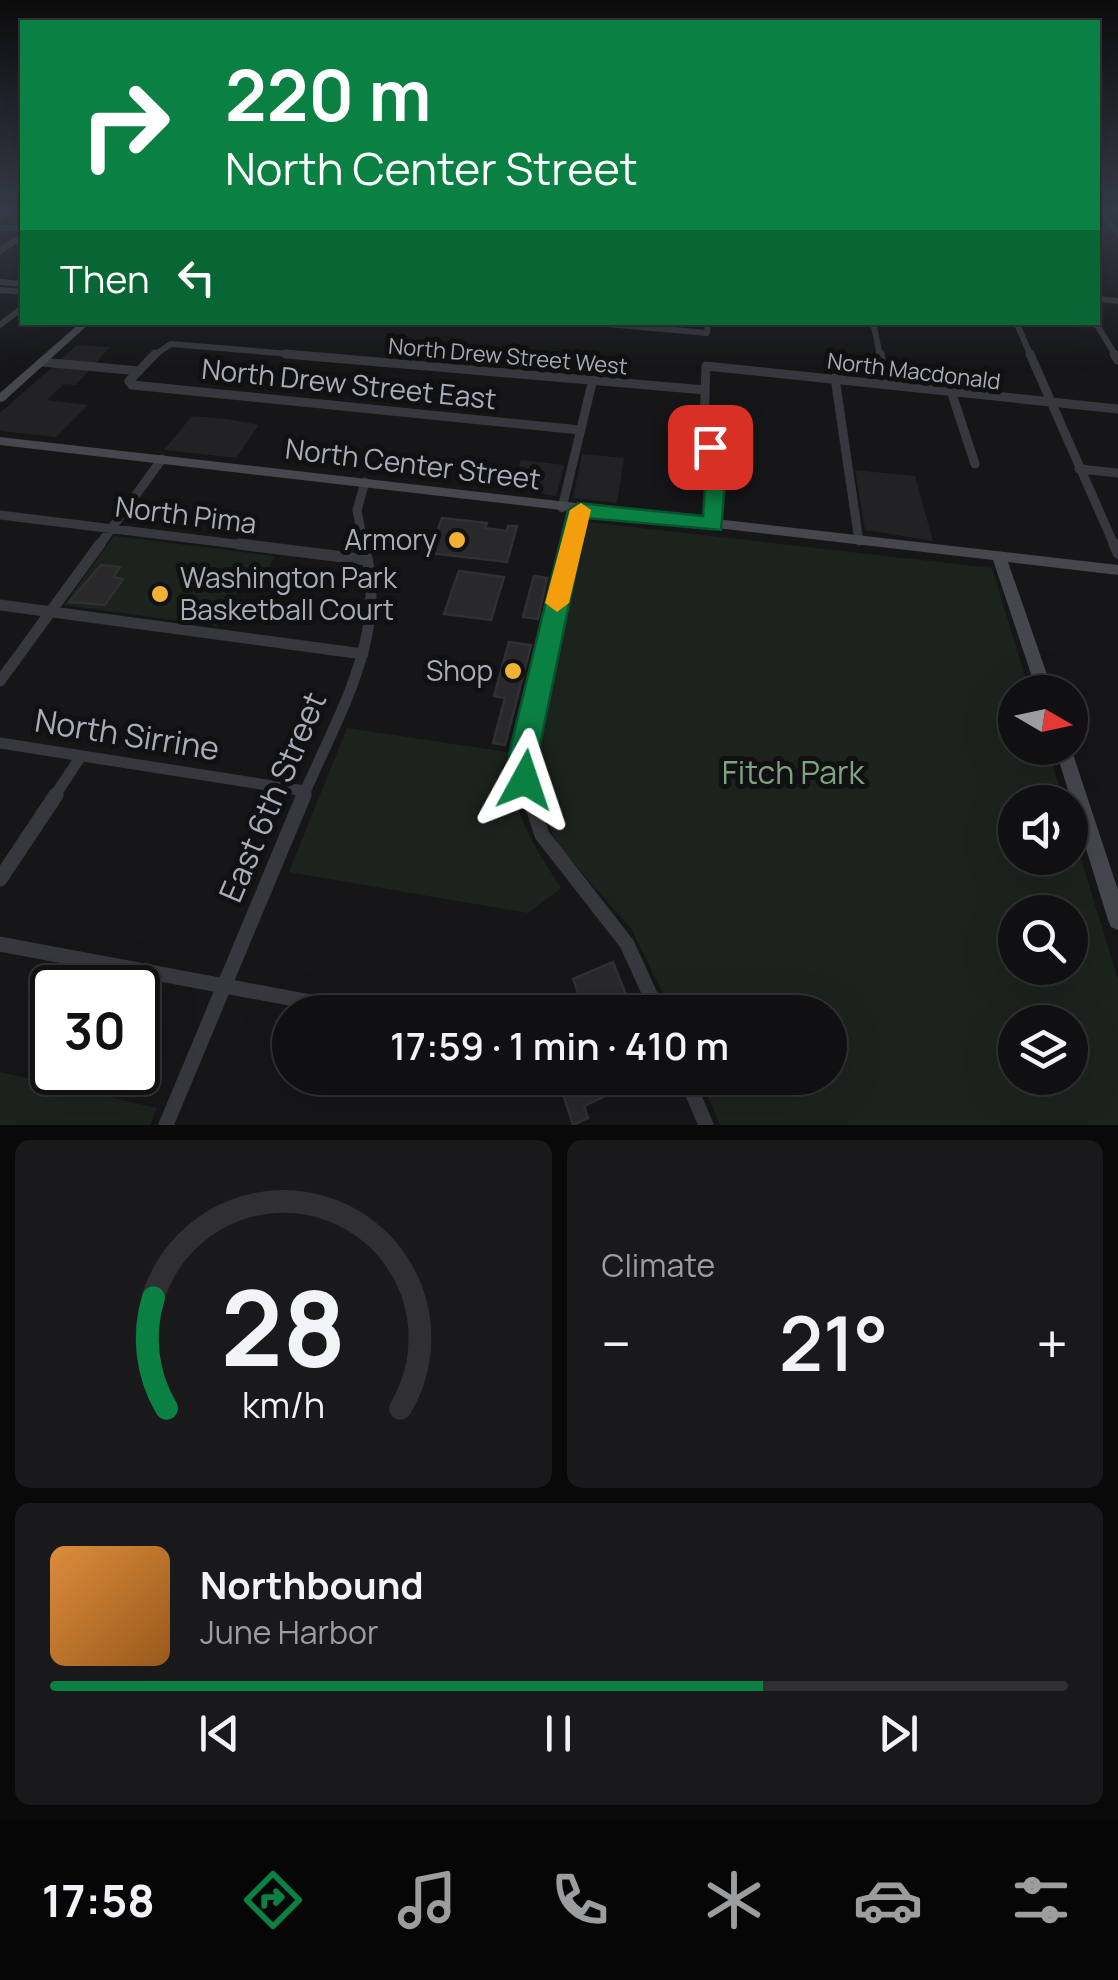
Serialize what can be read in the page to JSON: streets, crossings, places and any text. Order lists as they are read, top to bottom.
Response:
{
  "streets": {
    "street": [
      "North Drew Street West",
      "North Macdonald",
      "North Drew Street East",
      "North Center Street",
      "North Pima",
      "North Sirrine",
      "East 6th Street"
    ]
  },
  "crossings": [
    ["North Drew Street West", "North Macdonald"],
    ["North Drew Street West", "North Drew Street East"],
    ["North Center Street", "East 6th Street"],
    ["North Pima", "East 6th Street"],
    ["North Sirrine", "East 6th Street"]
  ],
  "parks": ["Fitch Park"],
  "places": ["Armory", "Washington Park Basketball Court", "Shop"],
  "north": "right",
  "page": {
    "turn": ["220 m", "North Center Street"],
    "then": "Then",
    "limit": "30",
    "trip": "17:59 · 1 min · 410 m",
    "tile": "Climate",
    "heat": ["−", "21°", "+"],
    "song": ["Northbound", "June Harbor"],
    "tabs": "17:58",
    "gauge": ["28", "km/h"]
  }
}
